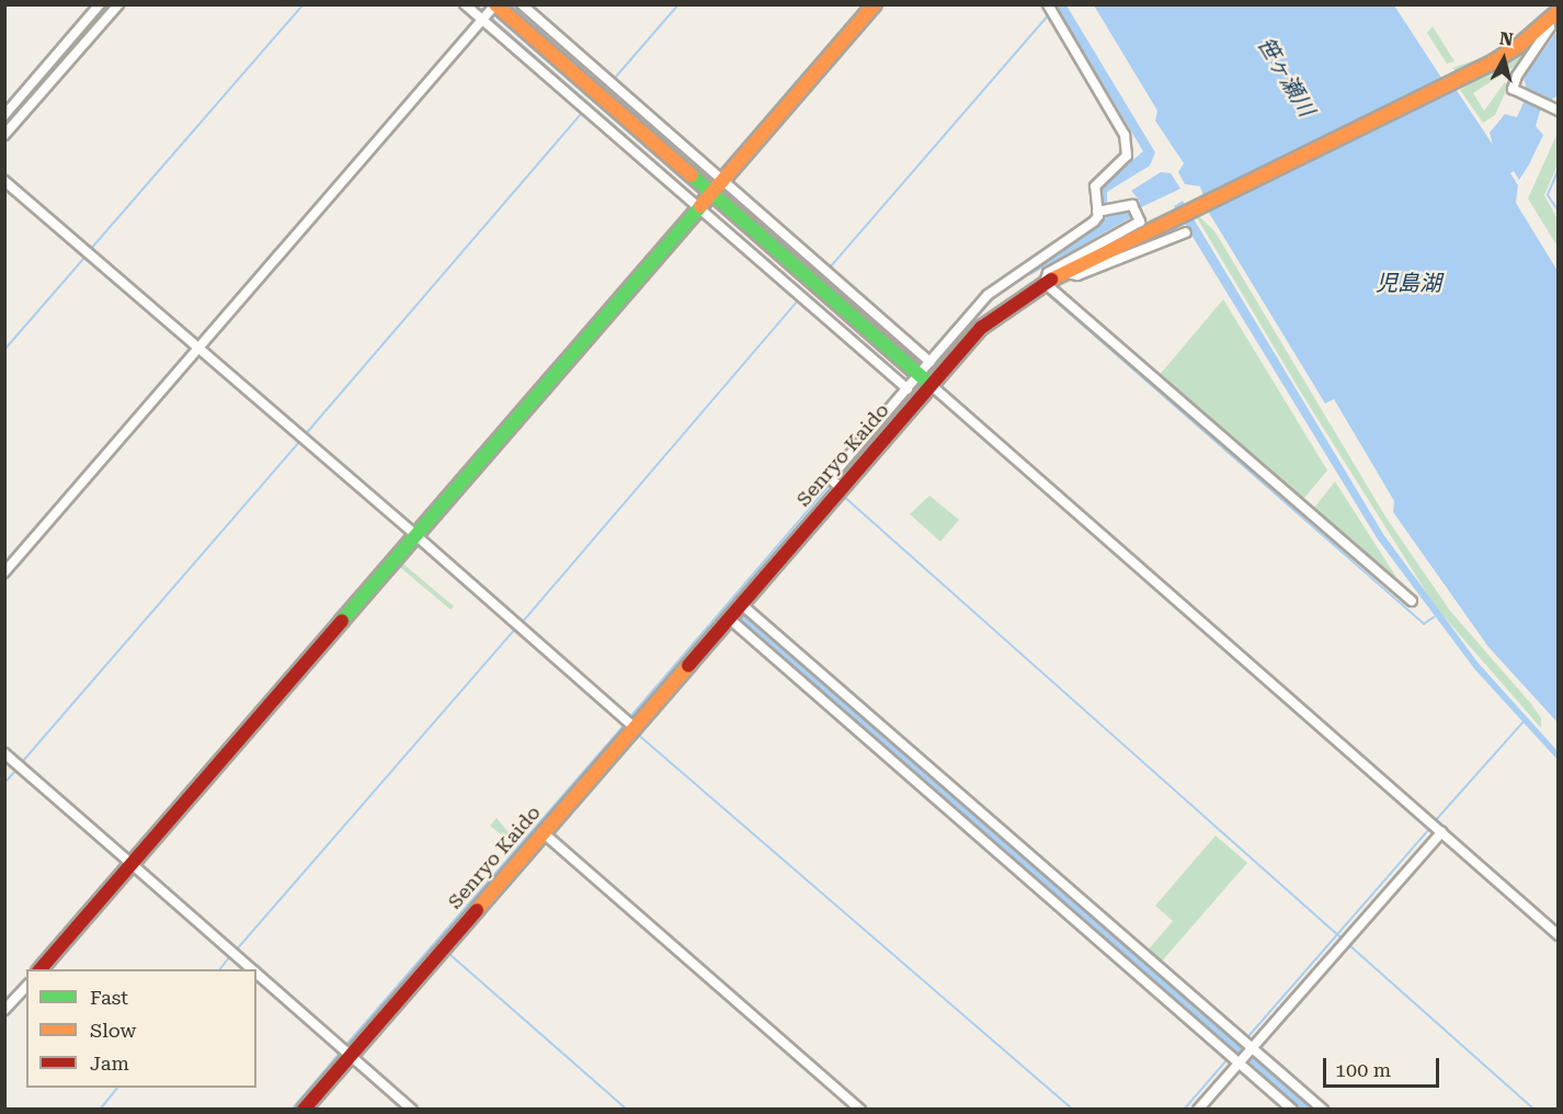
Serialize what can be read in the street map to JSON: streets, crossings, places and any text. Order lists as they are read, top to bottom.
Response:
{
  "streets": {
    "street": ["Senryo Kaido"]
  },
  "water": ["笹ヶ瀬川", "児島湖"],
  "legend": ["Fast", "Slow", "Jam"],
  "scale_bar": "100 m",
  "north": "top"
}
